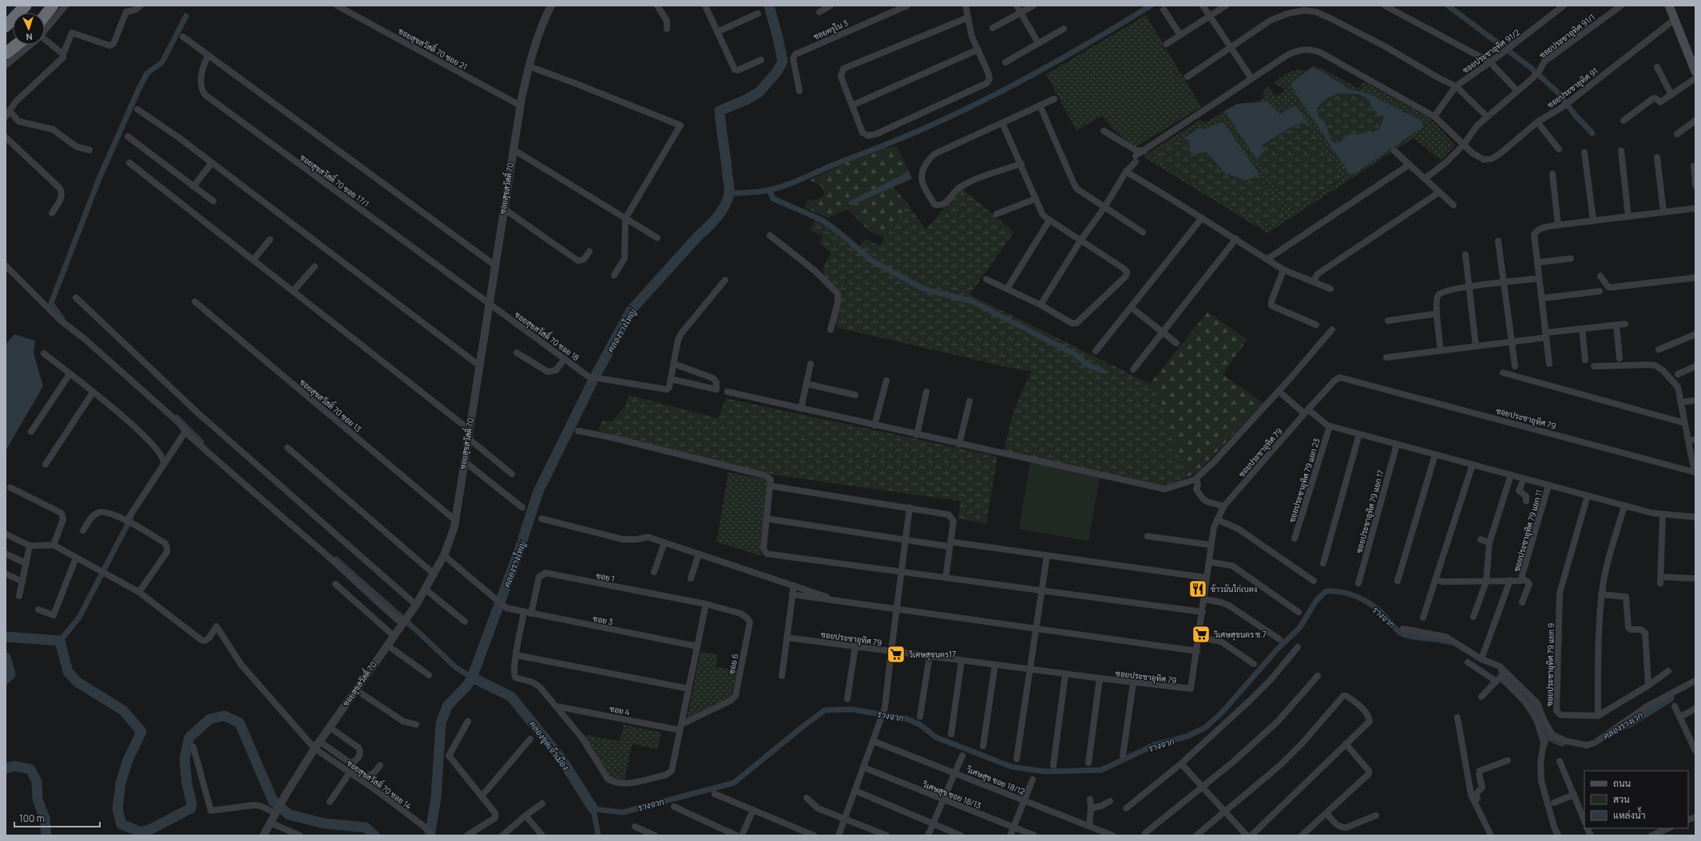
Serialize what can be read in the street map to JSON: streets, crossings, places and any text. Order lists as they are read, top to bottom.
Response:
{
  "streets": {
    "street": [
      "ซอยครุใน 3",
      "ซอยประชาอุทิศ 91/1",
      "ซอยสุขสวัสดิ์ 70 ซอย 21",
      "ซอยประชาอุทิศ 91/2",
      "ซอยประชาอุทิศ 91",
      "ซอยสุขสวัสดิ์ 70 ซอย 17/1",
      "ซอยสุขสวัสดิ์ 70",
      "ซอยสุขสวัสดิ์ 70 ซอย 18",
      "ซอยสุขสวัสดิ์ 70 ซอย 13",
      "ซอยประชาอุทิศ 79",
      "ซอยประชาอุทิศ 79 แยก 23",
      "ซอยประชาอุทิศ 79 แยก 17",
      "ซอยประชาอุทิศ 79 แยก 11",
      "ซอย 1",
      "ซอย 3",
      "ซอย 6",
      "ซอยประชาอุทิศ 79 แยก 9",
      "ซอย 4",
      "วิเศษสุข ซอย 18/12",
      "ซอยสุขสวัสดิ์ 70 ซอย 14",
      "วิเศษสุข ซอย 18/13"
    ]
  },
  "crossings": [
    ["ซอยประชาอุทิศ 91/1", "ซอยประชาอุทิศ 91"],
    ["ซอยสุขสวัสดิ์ 70 ซอย 21", "ซอยสุขสวัสดิ์ 70"],
    ["ซอยประชาอุทิศ 91/2", "ซอยประชาอุทิศ 91"],
    ["ซอยสุขสวัสดิ์ 70 ซอย 17/1", "ซอยสุขสวัสดิ์ 70"],
    ["ซอยสุขสวัสดิ์ 70 ซอย 17/1", "ซอยสุขสวัสดิ์ 70 ซอย 18"],
    ["ซอยสุขสวัสดิ์ 70", "ซอยสุขสวัสดิ์ 70 ซอย 18"],
    ["ซอยสุขสวัสดิ์ 70", "ซอยสุขสวัสดิ์ 70 ซอย 13"],
    ["ซอยสุขสวัสดิ์ 70", "ซอย 3"],
    ["ซอยสุขสวัสดิ์ 70", "ซอยสุขสวัสดิ์ 70 ซอย 14"],
    ["ซอย 1", "ซอย 3"],
    ["ซอย 1", "ซอย 6"],
    ["ซอย 6", "ซอย 4"]
  ],
  "water": [
    "คลองรางใหญ่",
    "รางจาก",
    "คลองรางเวก",
    "คลองขุดเจ้าเมือง"
  ],
  "places": {
    "restaurant": ["ข้าวมันไก่เบตง"],
    "supermarket": ["วิเศษสุขนคร ซ.7", "วิเศษสุขนคร17"]
  },
  "legend": ["ถนน", "สวน", "แหล่งน้ำ"],
  "scale_bar": "100 m",
  "north": "bottom"
}
